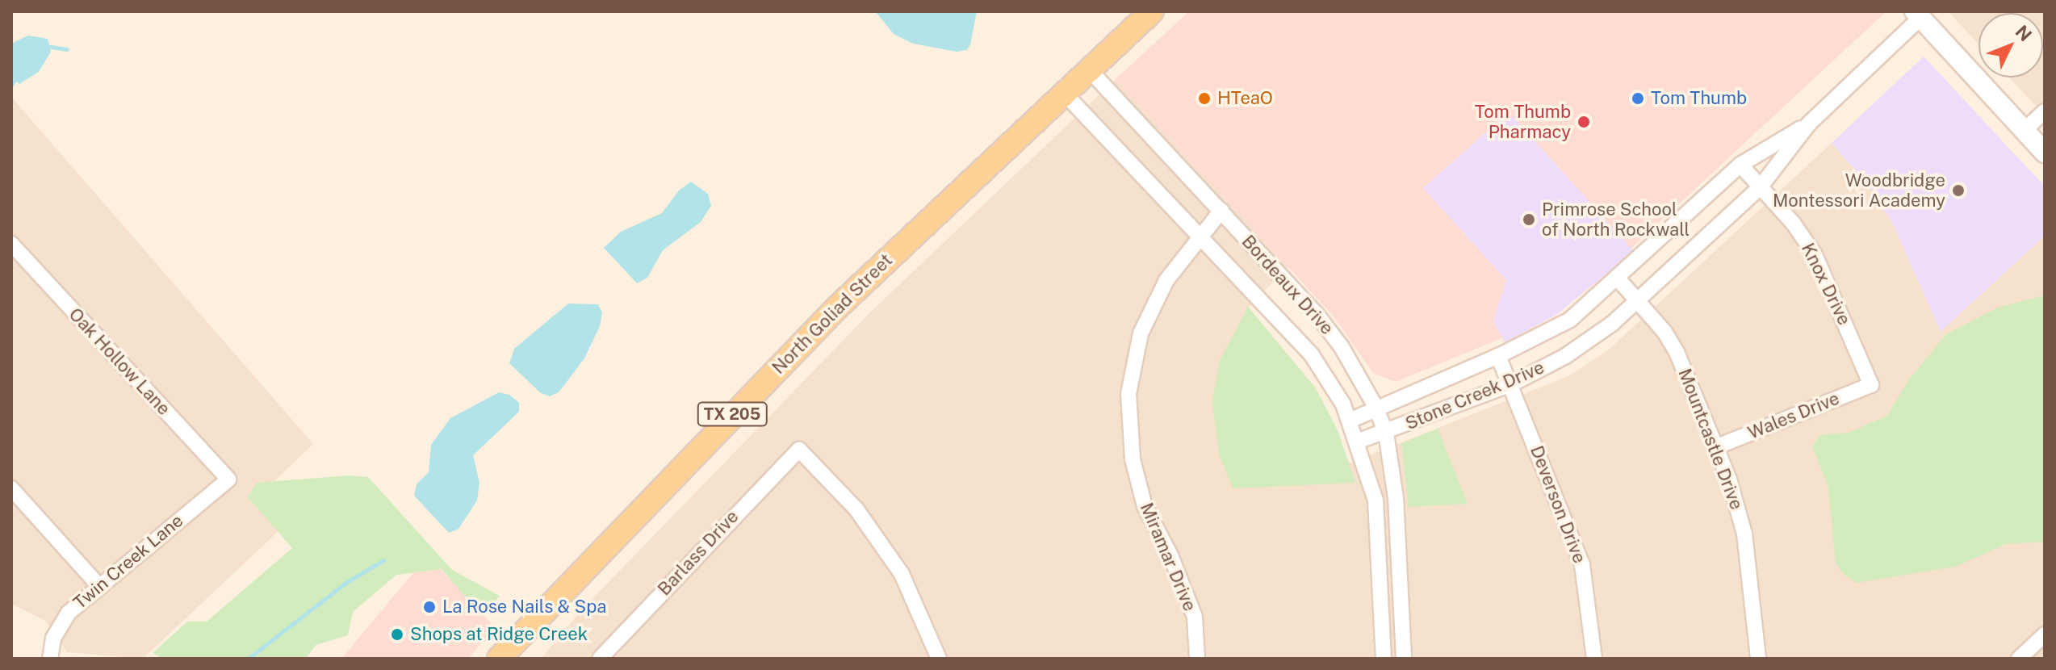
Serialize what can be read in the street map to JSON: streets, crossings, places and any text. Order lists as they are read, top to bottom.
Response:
{
  "streets": {
    "main road": ["North Goliad Street", "TX 205"],
    "street": [
      "Knox Drive",
      "Bordeaux Drive",
      "Oak Hollow Lane",
      "Stone Creek Drive",
      "Wales Drive",
      "Mountcastle Drive",
      "Deverson Drive",
      "Barlass Drive",
      "Miramar Drive",
      "Twin Creek Lane"
    ]
  },
  "crossings": [
    ["Knox Drive", "Stone Creek Drive"],
    ["Knox Drive", "Wales Drive"],
    ["Bordeaux Drive", "North Goliad Street"],
    ["Bordeaux Drive", "Stone Creek Drive"],
    ["Bordeaux Drive", "Miramar Drive"],
    ["Oak Hollow Lane", "Twin Creek Lane"],
    ["Stone Creek Drive", "Mountcastle Drive"],
    ["Stone Creek Drive", "Deverson Drive"],
    ["Wales Drive", "Mountcastle Drive"]
  ],
  "places": [
    "HTeaO",
    "Tom Thumb",
    "Tom Thumb Pharmacy",
    "Woodbridge Montessori Academy",
    "Primrose School of North Rockwall",
    "La Rose Nails & Spa",
    "Shops at Ridge Creek"
  ],
  "north": "top right"
}
